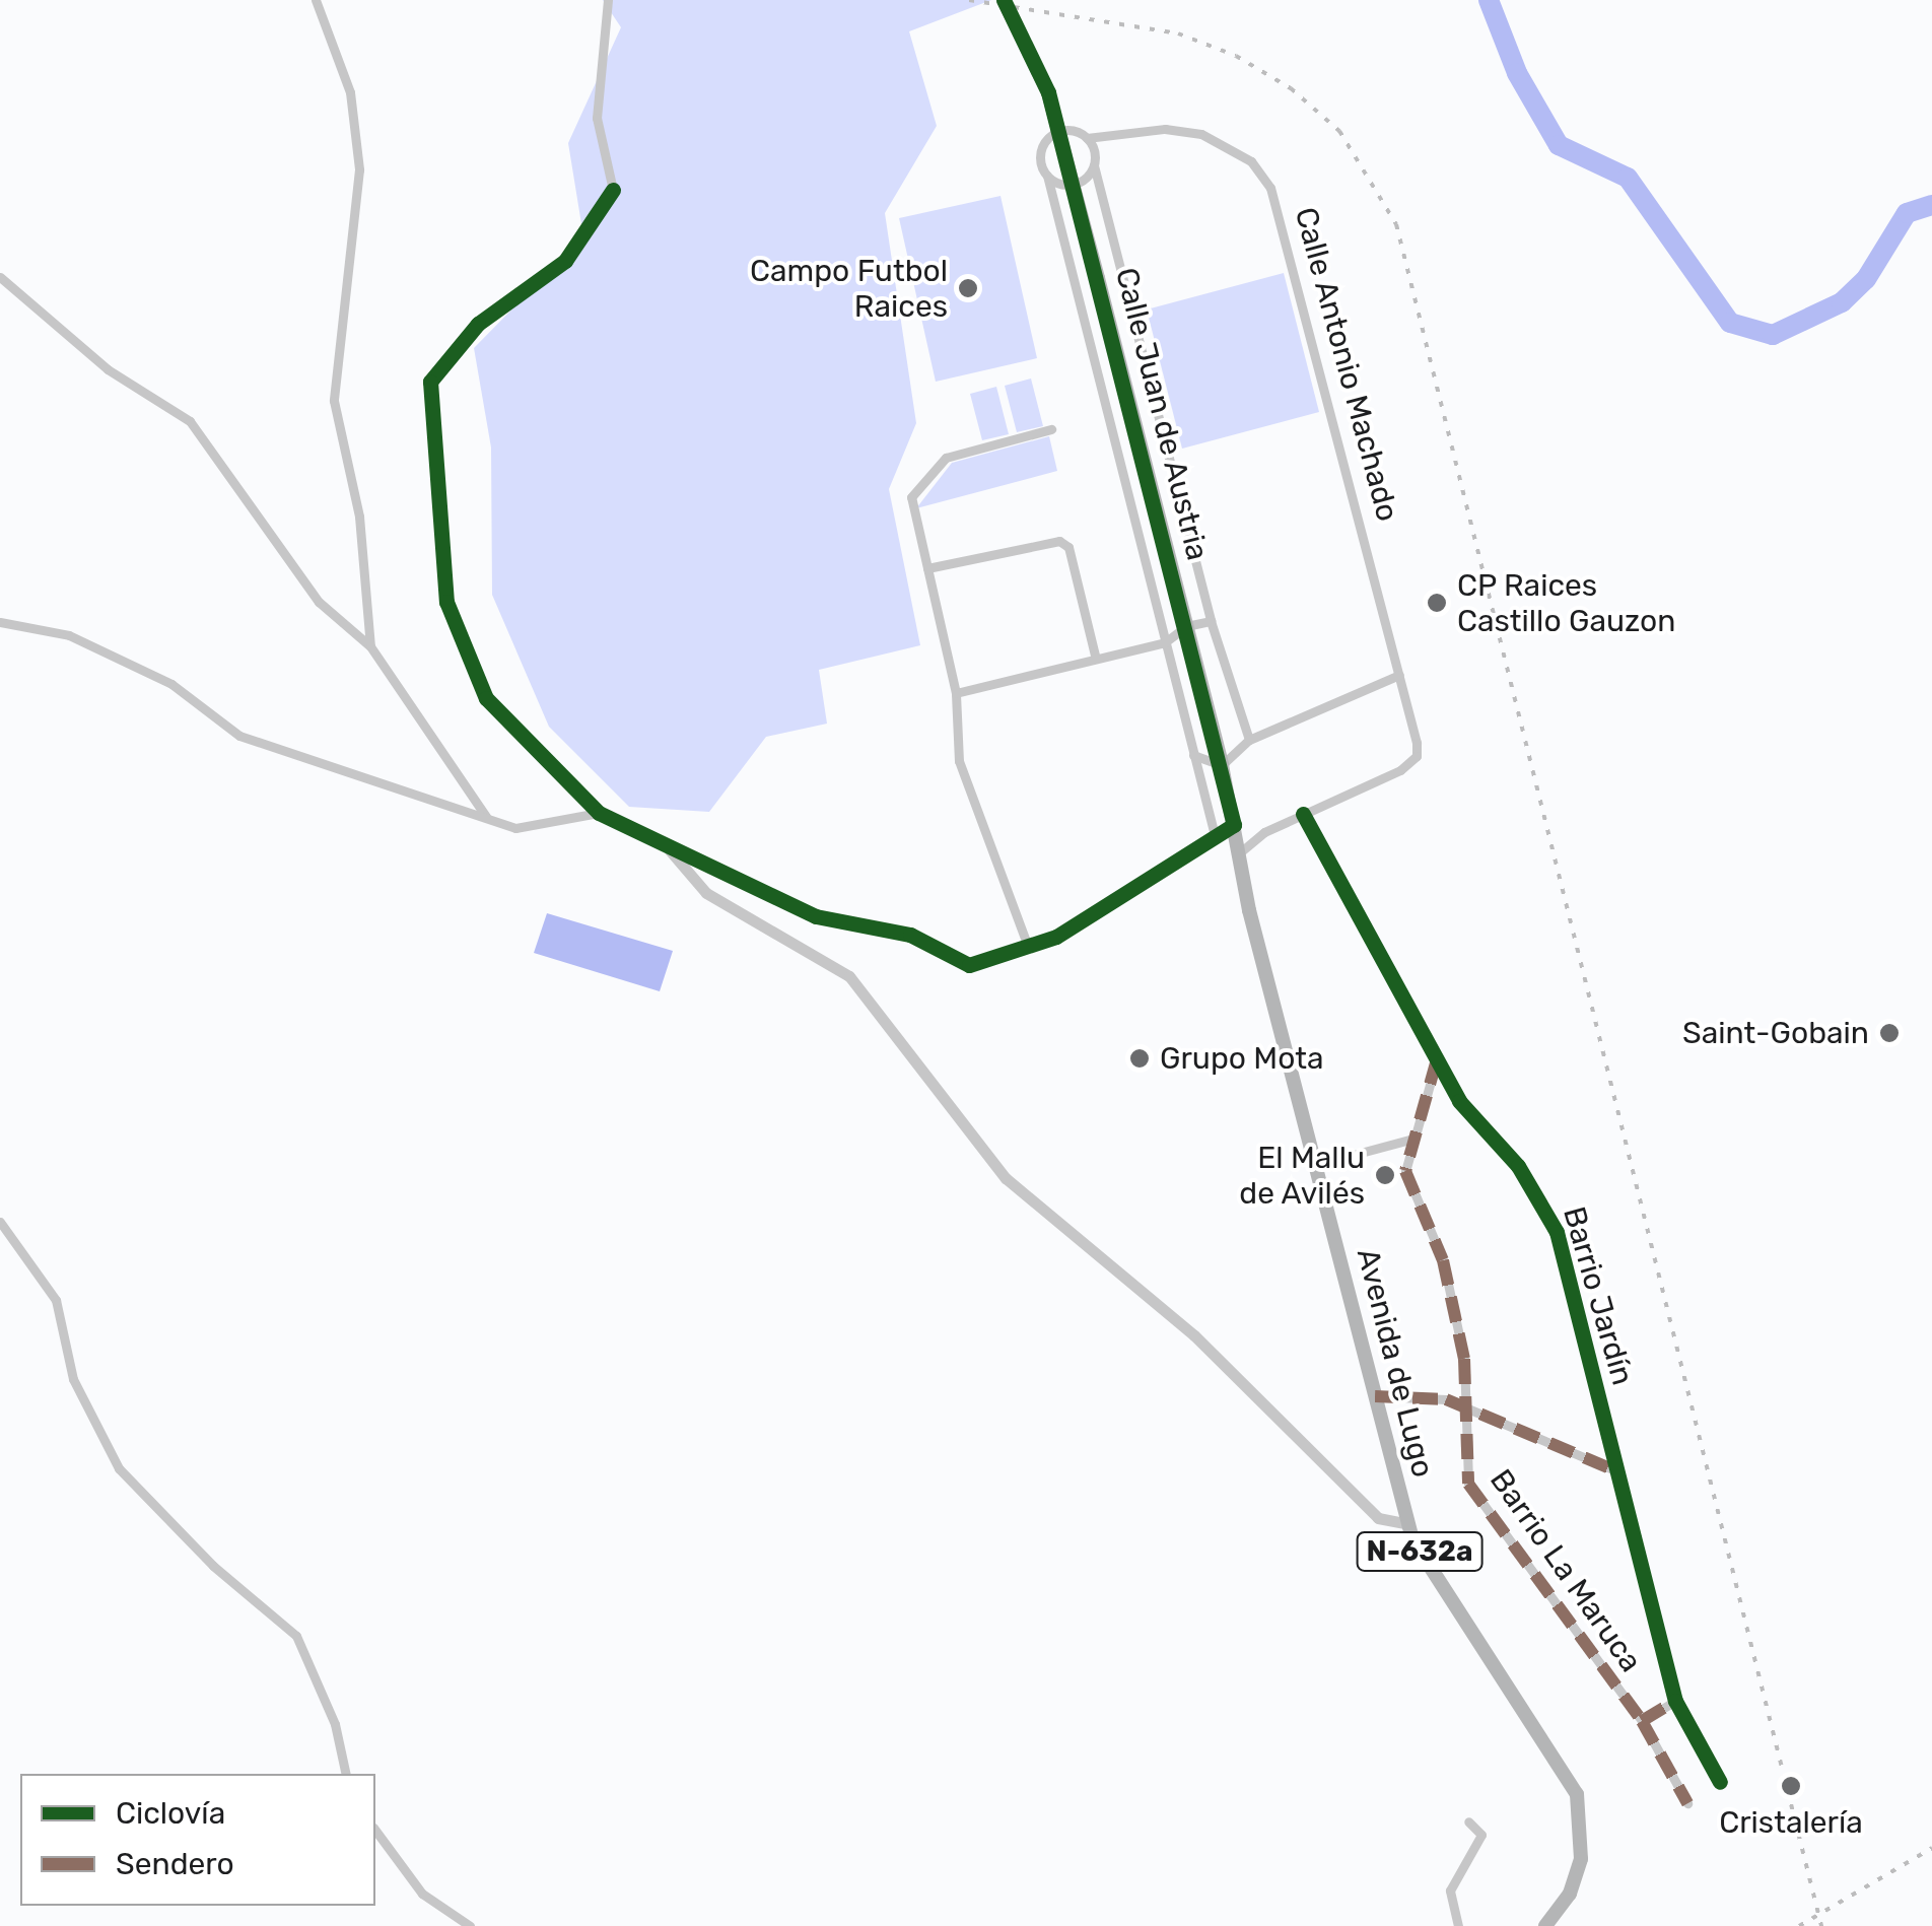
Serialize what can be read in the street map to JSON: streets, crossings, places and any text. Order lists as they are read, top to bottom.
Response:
{
  "streets": {
    "main road": ["Calle Juan de Austria", "Avenida de Lugo", "N-632a"],
    "street": ["Calle Antonio Machado", "Barrio Jardín", "Barrio La Maruca"]
  },
  "crossings": [
    ["Calle Antonio Machado", "Calle Juan de Austria"],
    ["Calle Antonio Machado", "Barrio Jardín"],
    ["Calle Juan de Austria", "Avenida de Lugo"],
    ["Barrio Jardín", "Barrio La Maruca"]
  ],
  "places": [
    "Campo Futbol Raices",
    "CP Raices Castillo Gauzon",
    "Saint-Gobain",
    "Grupo Mota",
    "El Mallu de Avilés",
    "Cristalería"
  ],
  "legend": ["Ciclovía", "Sendero"]
}
